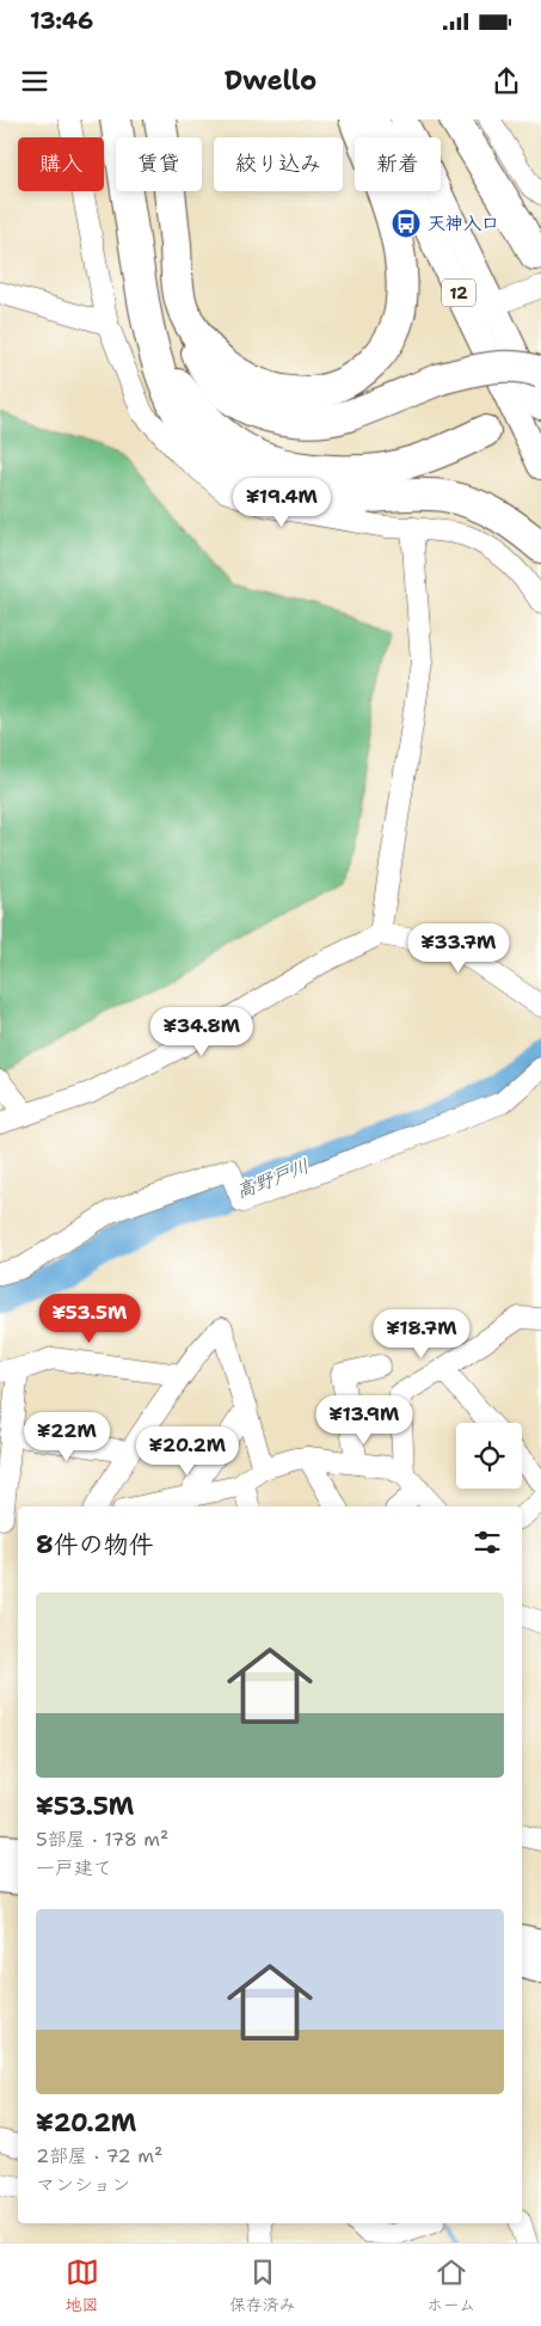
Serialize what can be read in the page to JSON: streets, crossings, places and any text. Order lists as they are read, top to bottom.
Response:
{
  "streets": {
    "main road": ["12"]
  },
  "water": ["高野戸川"],
  "places": {
    "bus stop": ["天神入口"]
  },
  "page": {
    "status": "13:46",
    "header": "Dwello",
    "chip": [
      "購入",
      "賃貸",
      "絞り込み",
      "新着"
    ],
    "price": [
      "¥19.4M",
      "¥33.7M",
      "¥34.8M",
      "¥53.5M",
      "¥18.7M",
      "¥13.9M",
      "¥22M",
      "¥20.2M"
    ],
    "heading": "8件の物件",
    "list": [
      {
        "name": "¥53.5M",
        "note": "5部屋 · 178 m² · 一戸建て"
      },
      {
        "name": "¥20.2M",
        "note": "2部屋 · 72 m² · マンション"
      }
    ],
    "tabs": ["地図", "保存済み", "ホーム"]
  }
}
